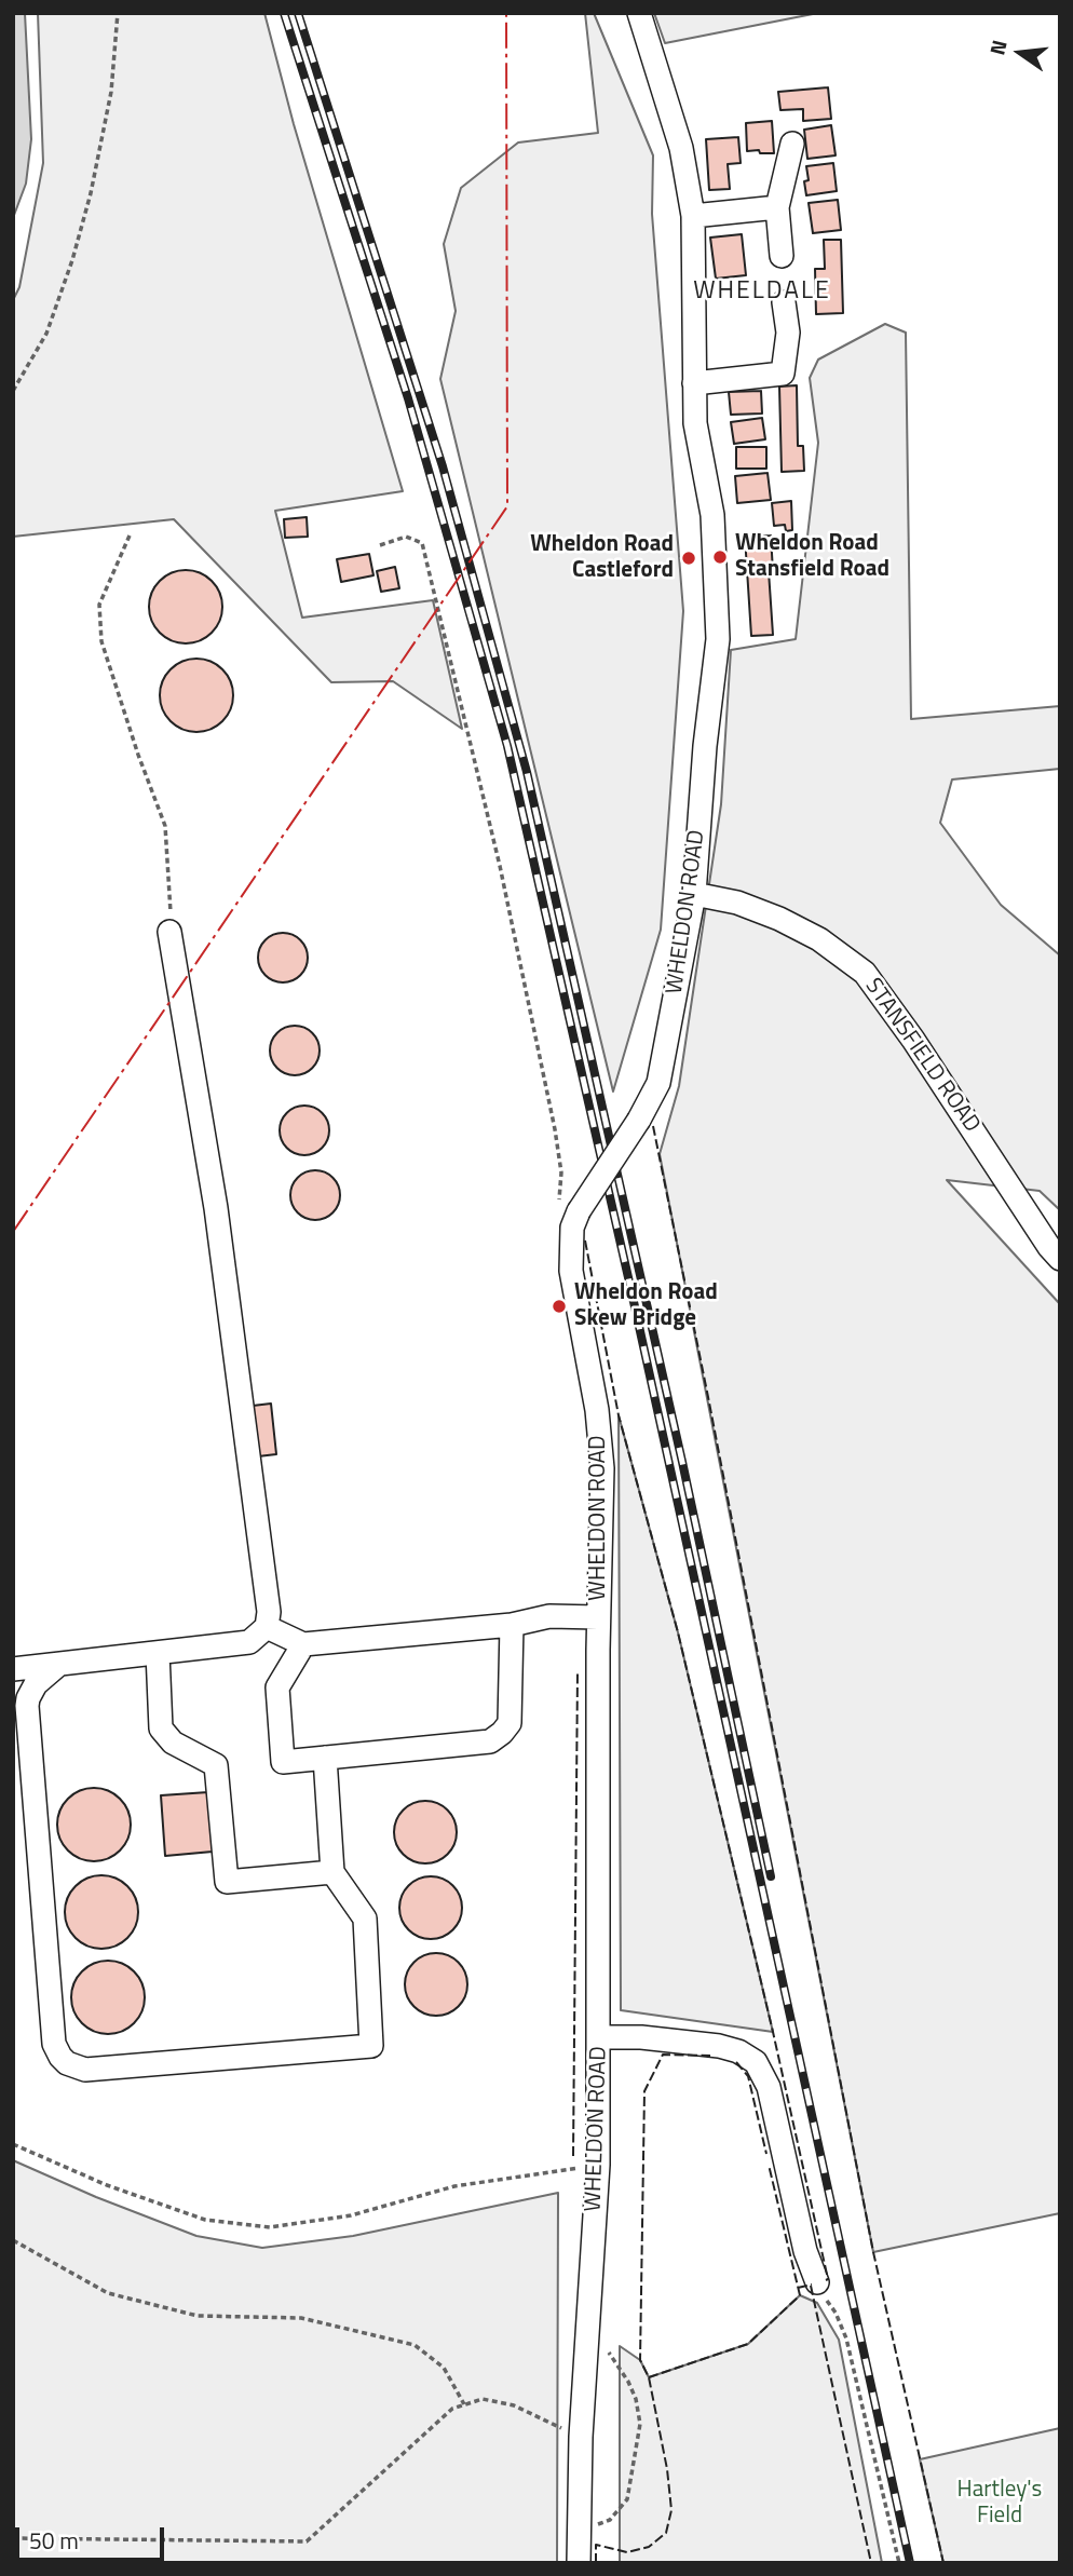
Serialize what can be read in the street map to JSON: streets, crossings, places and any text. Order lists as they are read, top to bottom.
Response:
{
  "streets": {
    "street": ["WHELDON ROAD", "STANSFIELD ROAD"]
  },
  "crossings": [
    ["WHELDON ROAD", "STANSFIELD ROAD"]
  ],
  "districts": ["WHELDALE"],
  "parks": ["Hartley's Field"],
  "places": ["Wheldon Road Stansfield Road", "Wheldon Road Castleford", "Wheldon Road Skew Bridge"],
  "scale_bar": "50 m",
  "north": "left"
}
